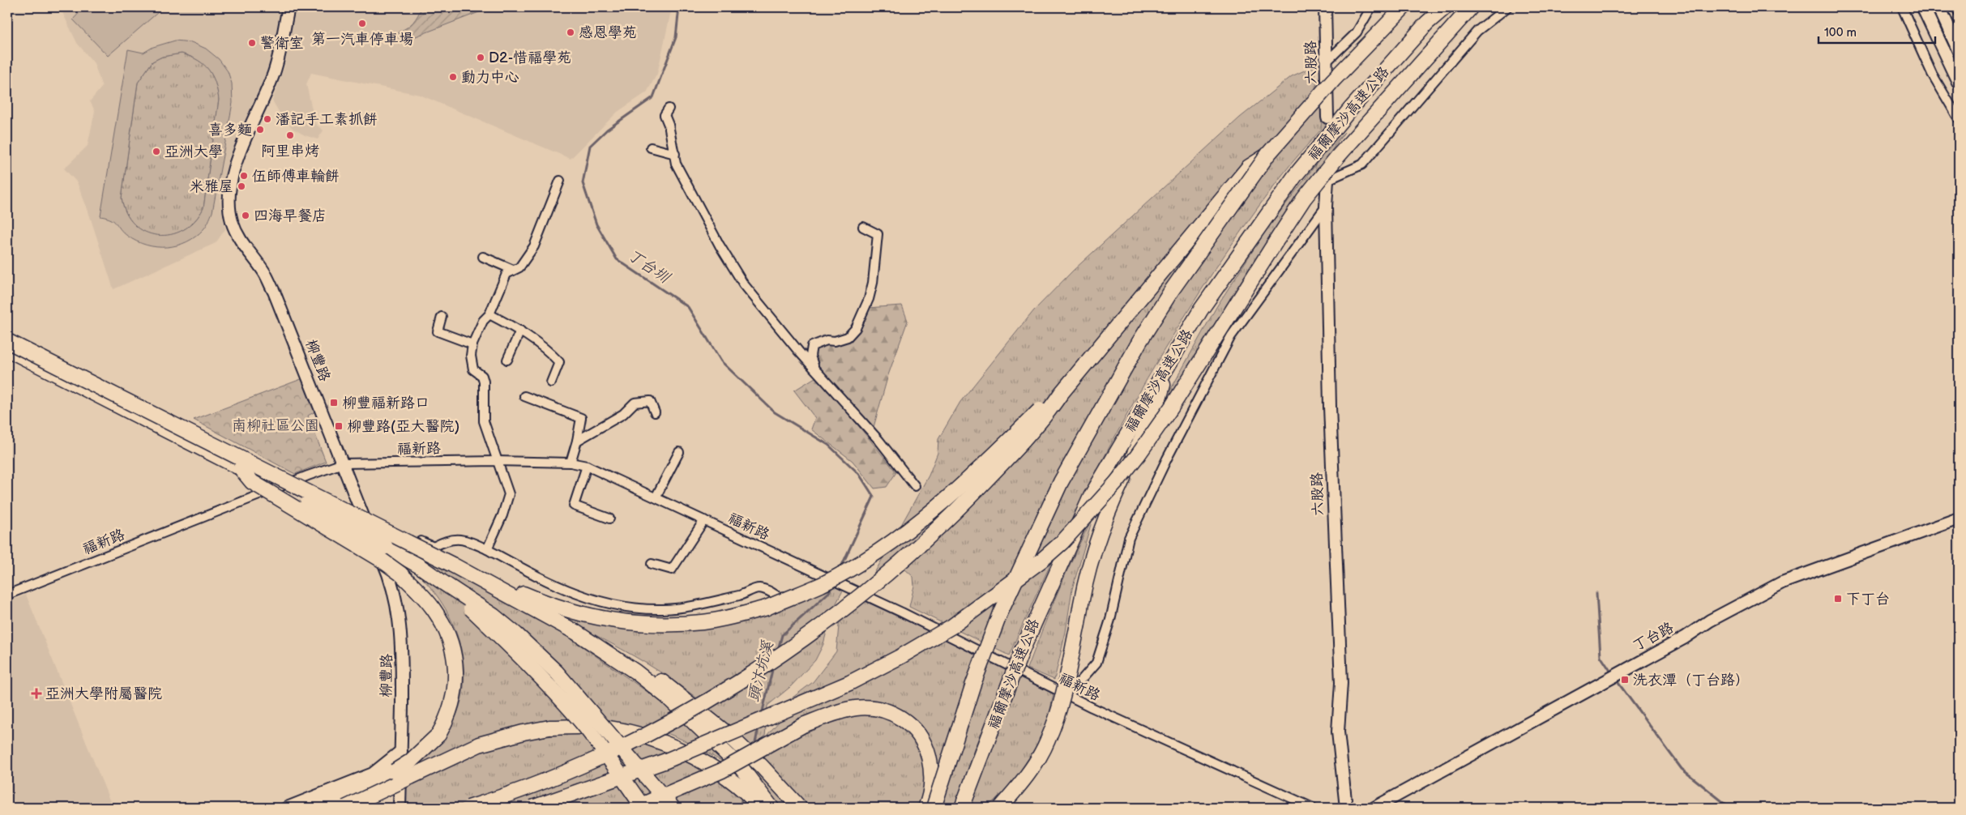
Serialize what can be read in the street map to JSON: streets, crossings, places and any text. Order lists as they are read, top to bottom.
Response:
{
  "streets": {
    "highway": ["福爾摩沙高速公路"],
    "street": [
      "六股路",
      "柳豐路",
      "福新路",
      "丁台路"
    ]
  },
  "crossings": [
    ["柳豐路", "福新路"]
  ],
  "water": ["丁台圳", "頭汴坑溪"],
  "parks": ["南柳社區公園"],
  "places": {
    "other": [
      "第一汽車停車場",
      "感恩學苑",
      "警衛室",
      "D2-惜福學苑",
      "動力中心",
      "潘記手工素抓餅",
      "喜多麵",
      "阿里串烤",
      "亞洲大學",
      "伍師傅車輪餅",
      "米雅屋",
      "四海早餐店"
    ],
    "transit": [
      "柳豐福新路口",
      "柳豐路(亞大醫院)",
      "下丁台",
      "洗衣潭（丁台路）"
    ],
    "health": ["亞洲大學附屬醫院"]
  },
  "scale_bar": "100 m"
}
